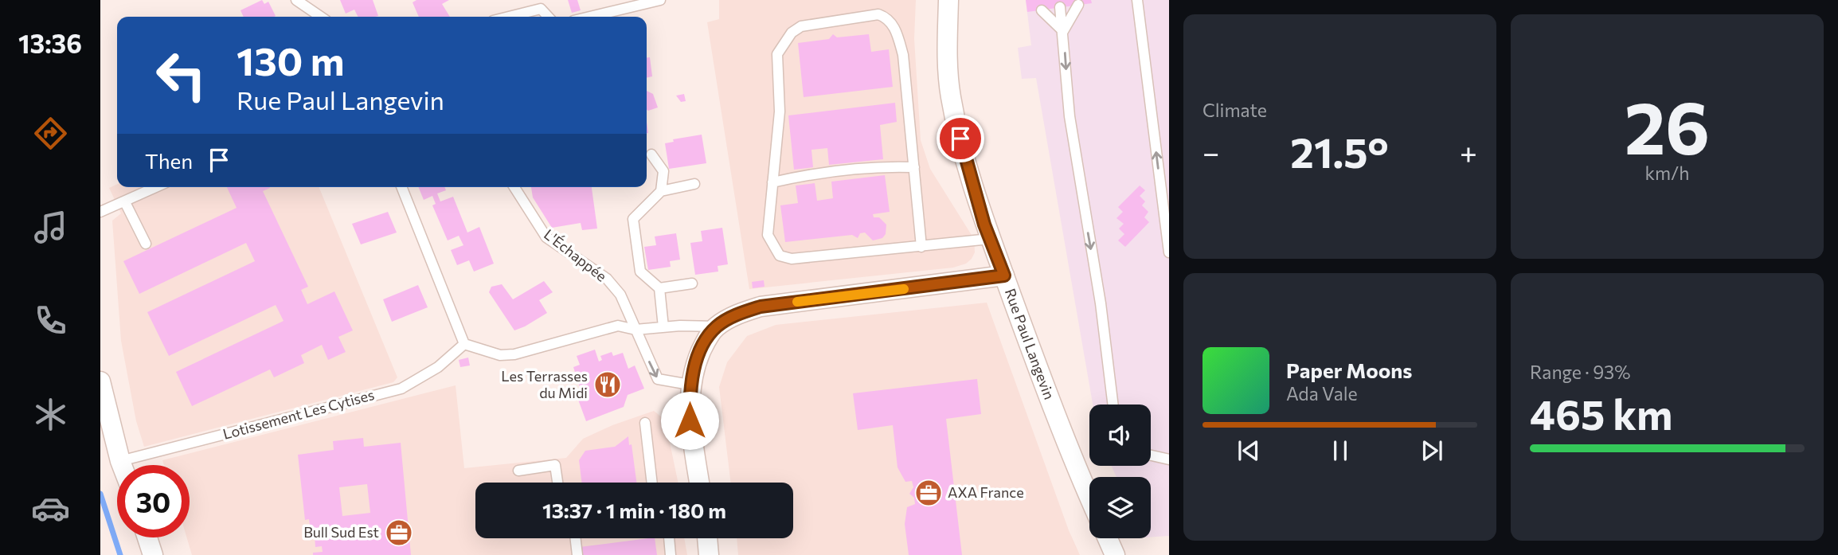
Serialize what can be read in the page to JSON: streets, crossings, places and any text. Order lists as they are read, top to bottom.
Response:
{
  "streets": {
    "street": ["Rue Paul Langevin"],
    "lane": ["L'Échappée", "Lotissement Les Cytises"]
  },
  "places": {
    "restaurant": ["Les Terrasses du Midi"],
    "office": ["AXA France", "Bull Sud Est"]
  },
  "page": {
    "tabs": "13:36",
    "tile": [
      "Climate",
      ["26", "km/h"],
      ["Range · 93%", "465 km"]
    ],
    "turn": ["130 m", "Rue Paul Langevin"],
    "heat": ["−", "21.5°", "+"],
    "then": "Then",
    "song": ["Paper Moons", "Ada Vale"],
    "limit": "30",
    "trip": "13:37 · 1 min · 180 m"
  }
}
